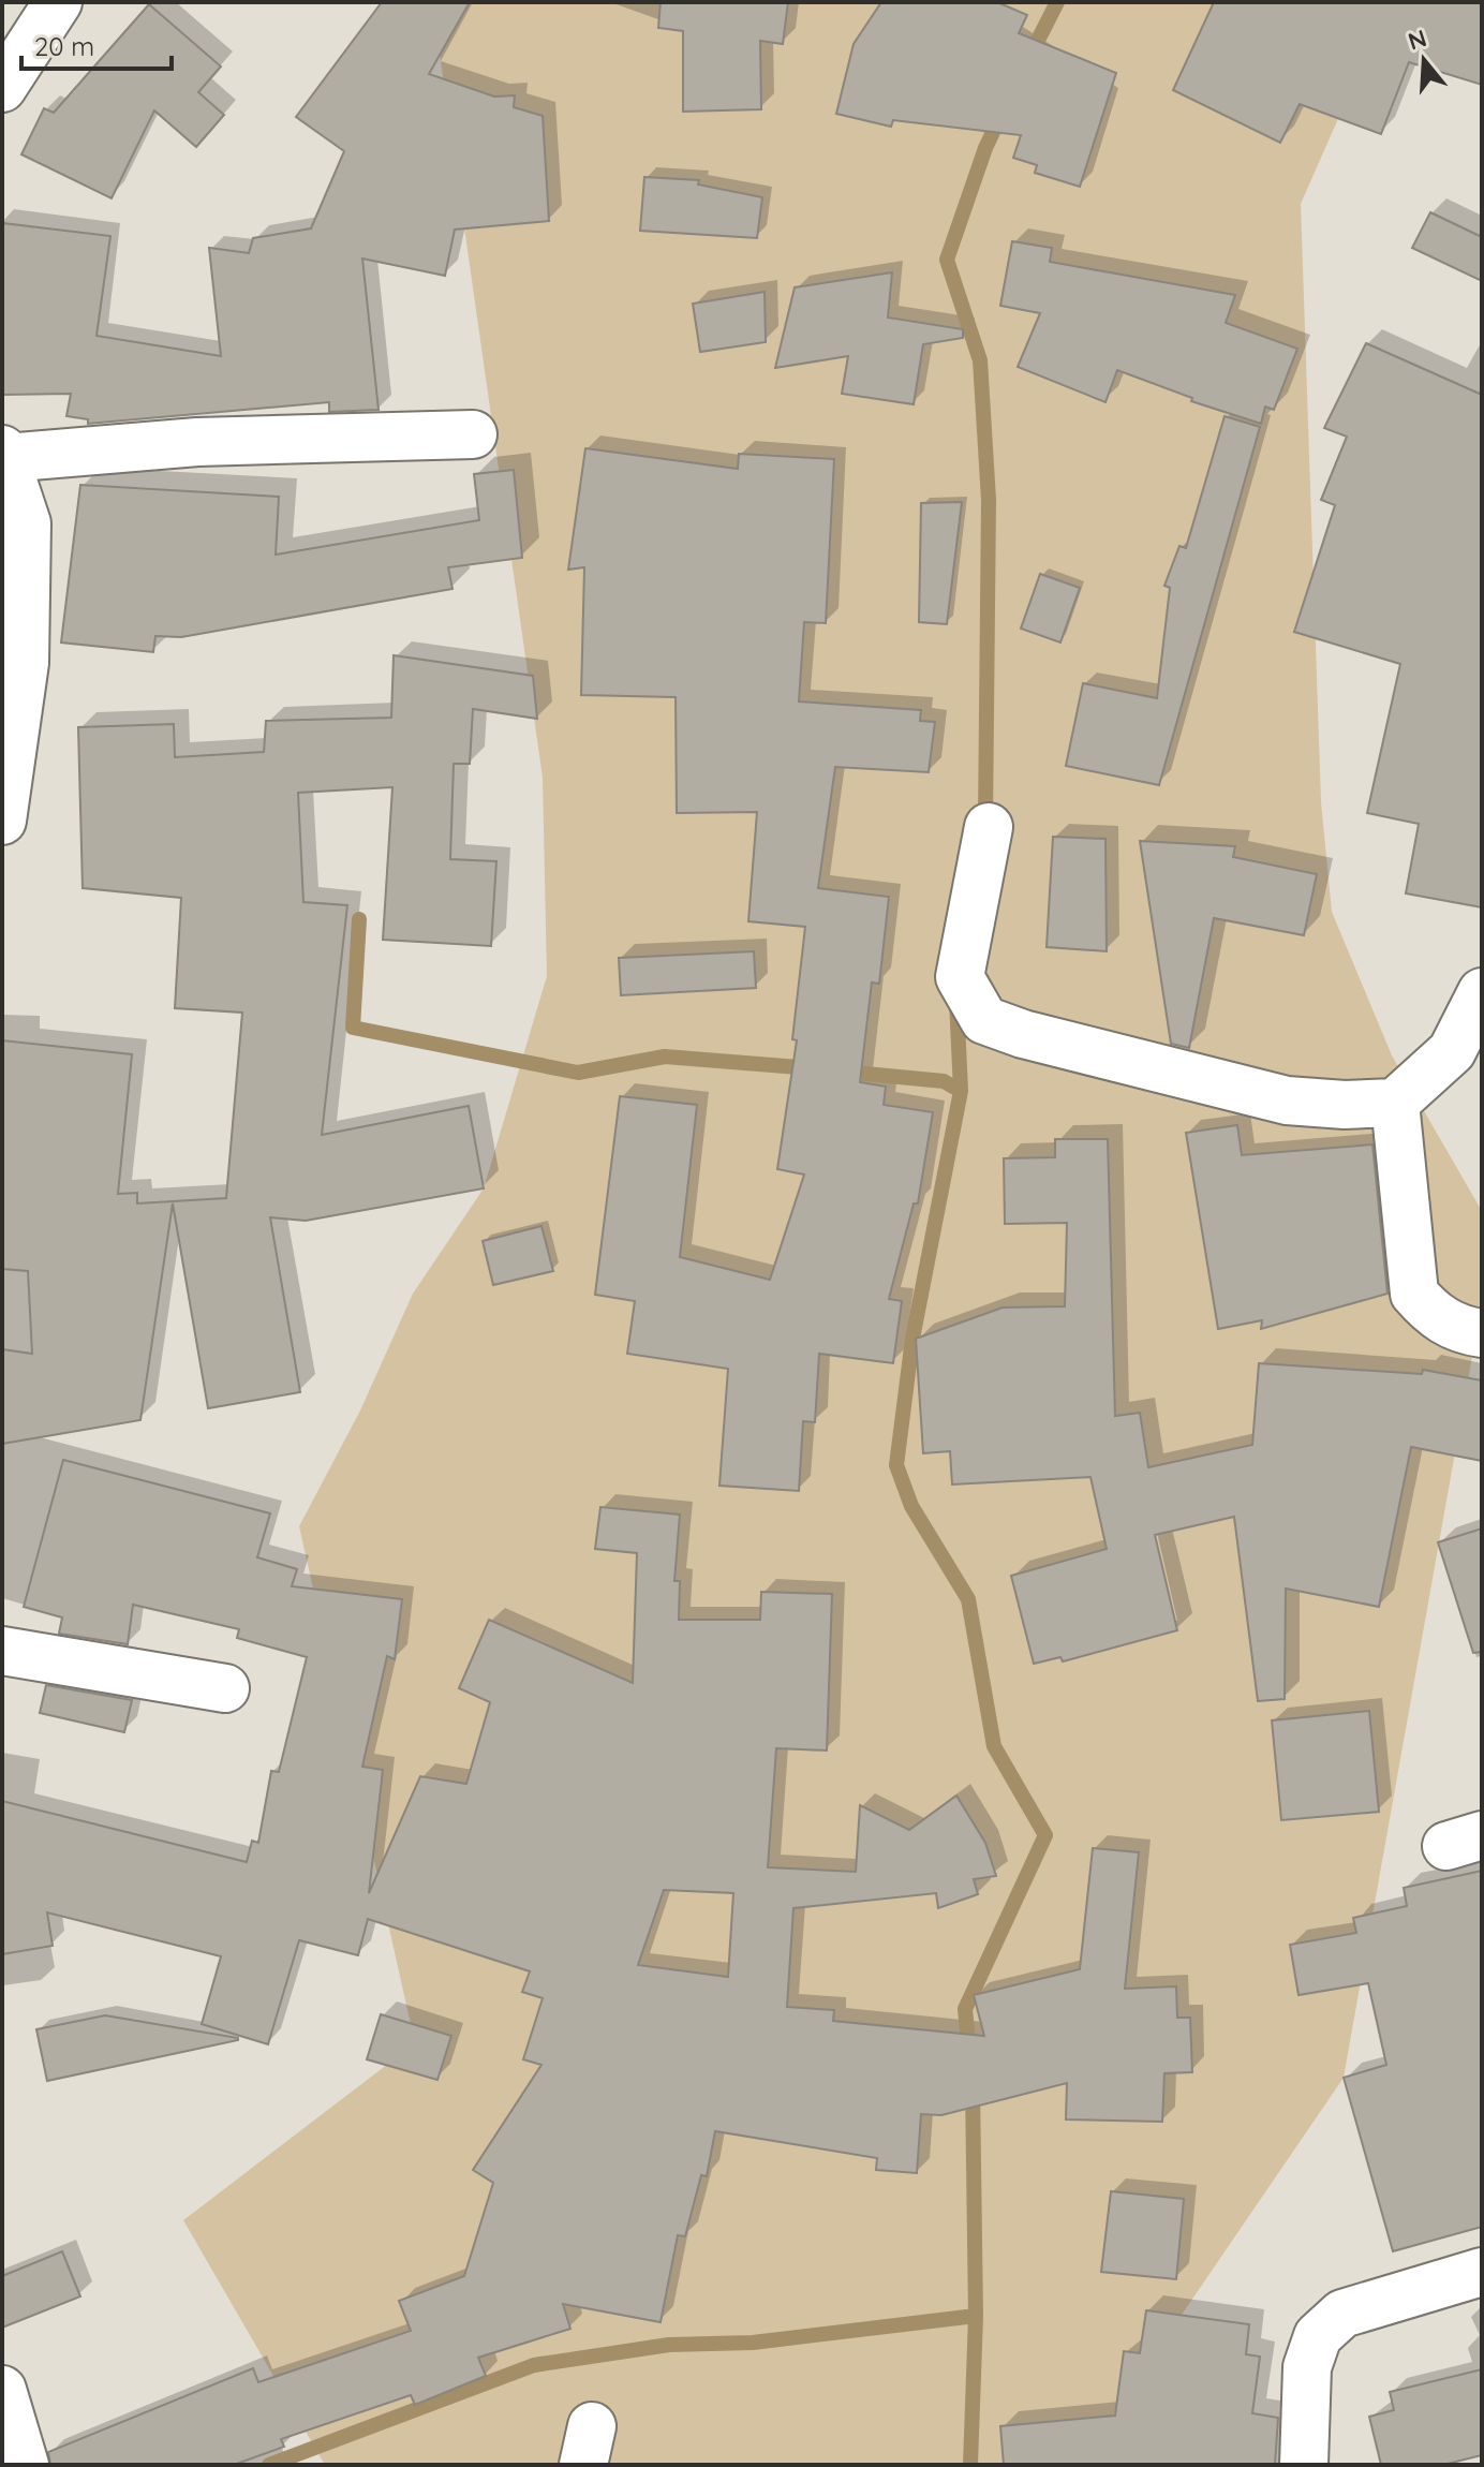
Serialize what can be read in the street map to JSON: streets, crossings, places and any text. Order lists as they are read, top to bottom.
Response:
{
  "scale_bar": "20 m",
  "north": "top"
}
